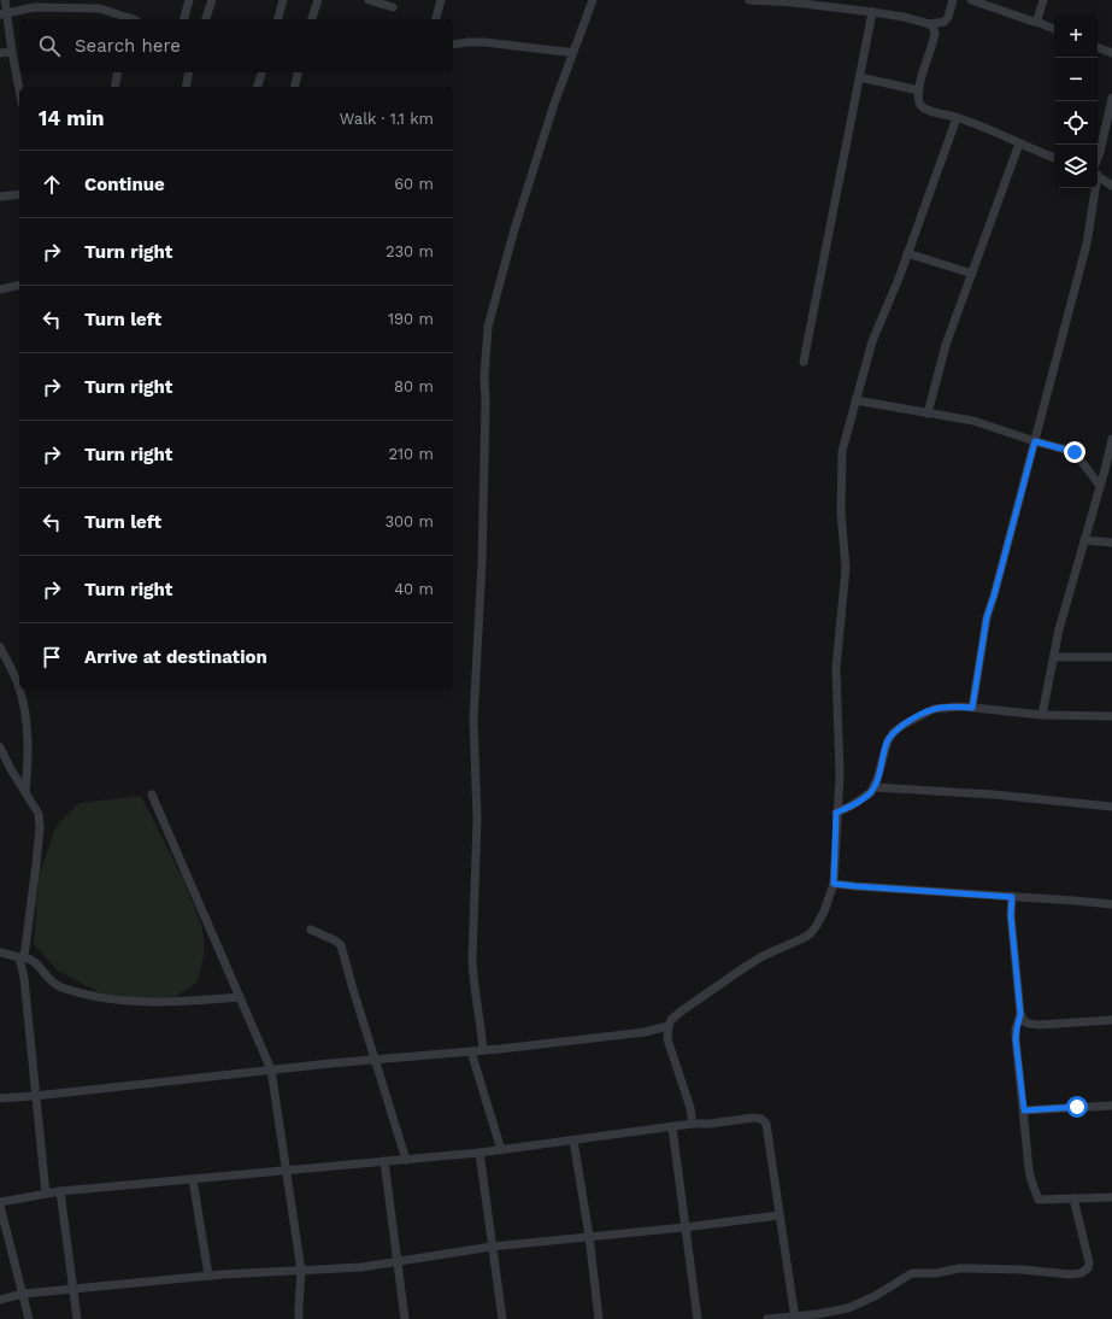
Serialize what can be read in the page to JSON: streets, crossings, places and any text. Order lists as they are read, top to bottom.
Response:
{
  "page": {
    "map_buttons": ["+", "−"],
    "search": "Search here",
    "heading": ["14 min", "Walk · 1.1 km"],
    "list": [
      ["Continue", "60 m"],
      ["Turn right", "230 m"],
      ["Turn left", "190 m"],
      ["Turn right", "80 m"],
      ["Turn right", "210 m"],
      ["Turn left", "300 m"],
      ["Turn right", "40 m"],
      "Arrive at destination"
    ]
  }
}
